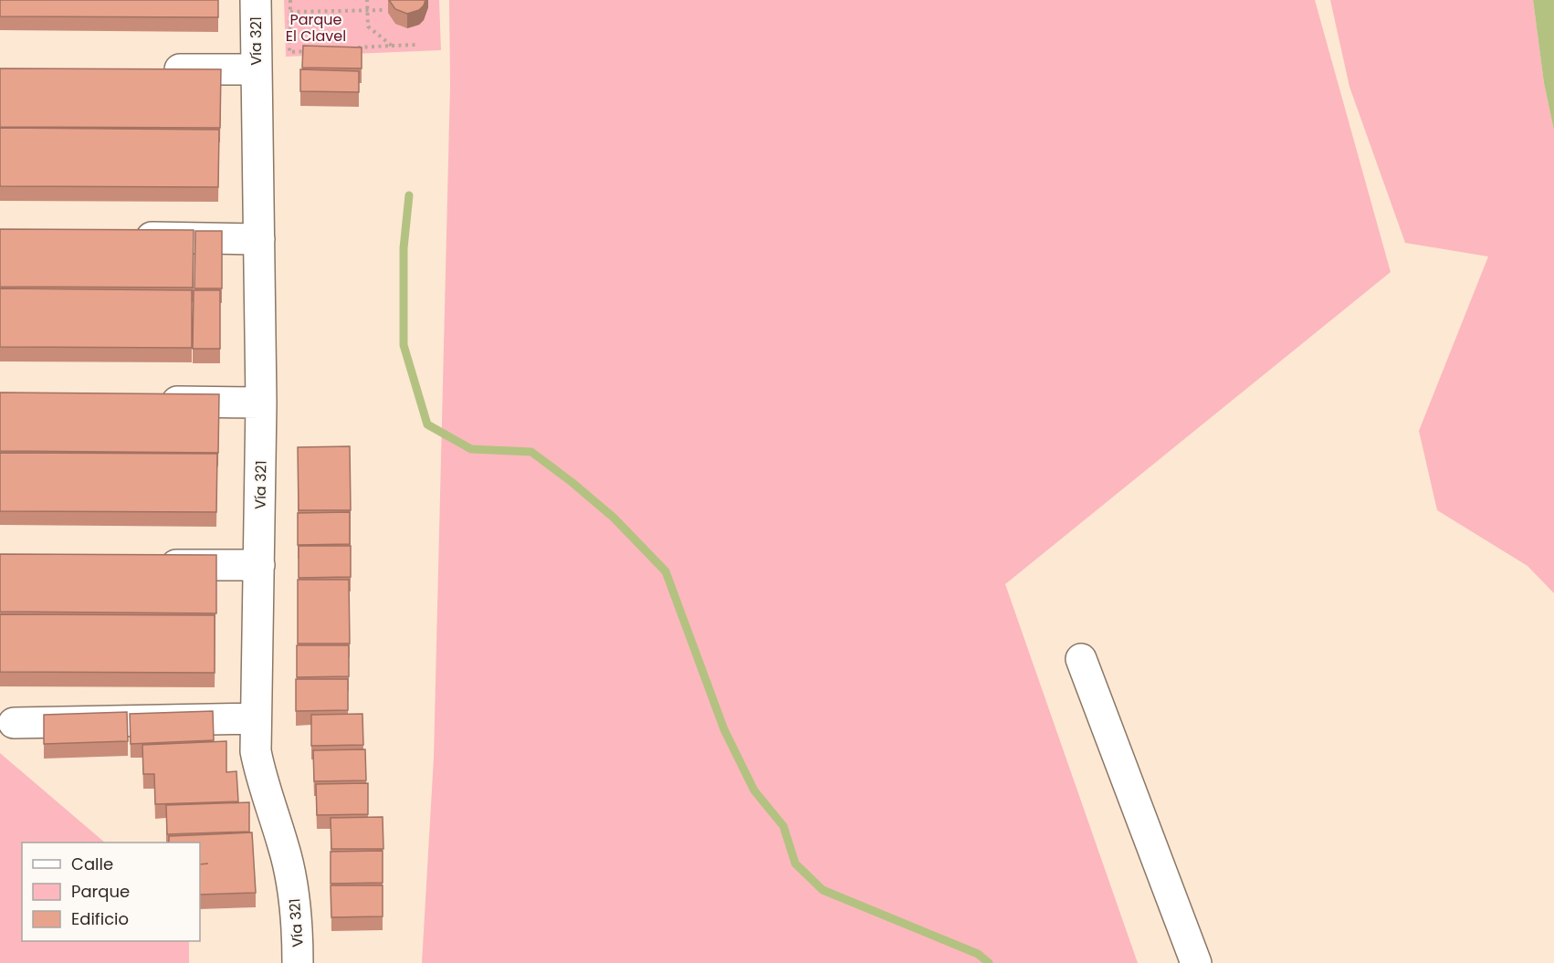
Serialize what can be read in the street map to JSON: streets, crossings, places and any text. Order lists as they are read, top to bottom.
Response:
{
  "streets": {
    "street": ["Vía 321"]
  },
  "parks": ["Parque El Clavel"],
  "legend": ["Calle", "Parque", "Edificio"]
}
